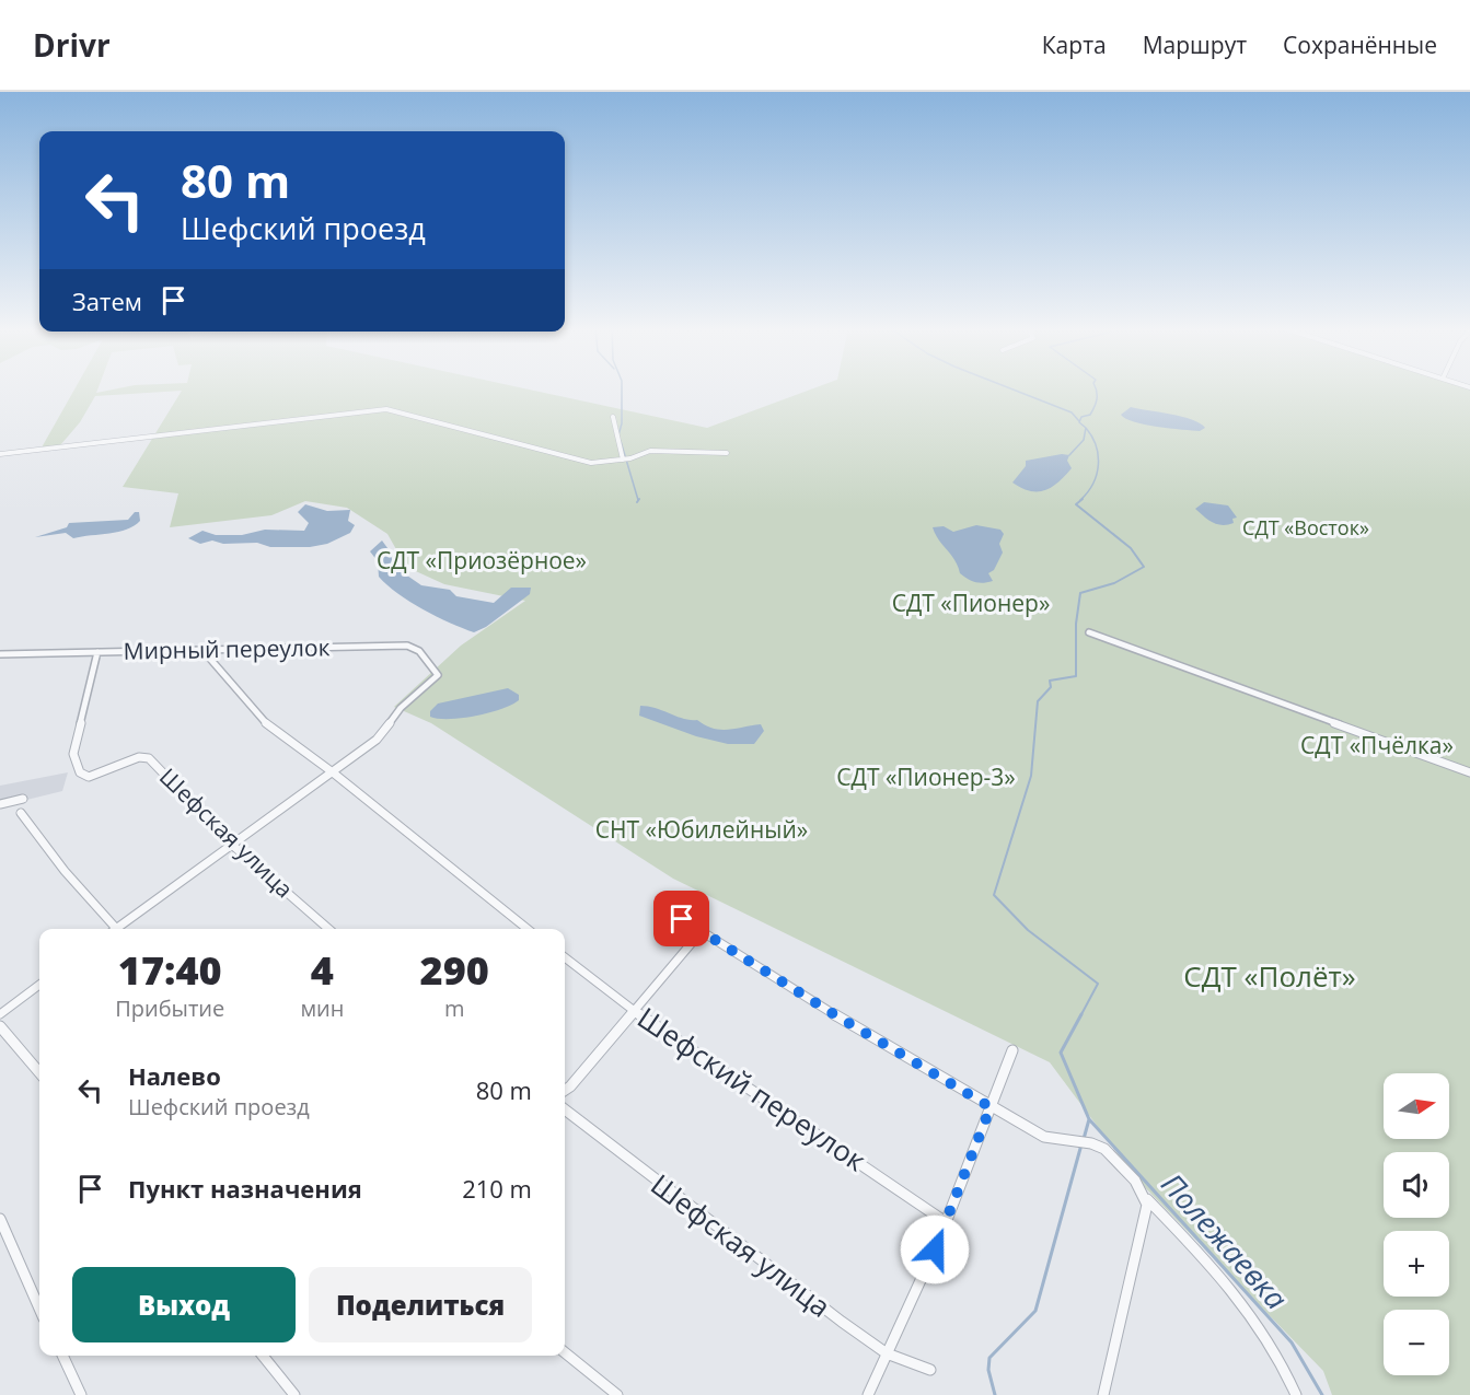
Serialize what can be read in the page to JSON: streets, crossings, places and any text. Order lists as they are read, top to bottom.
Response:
{
  "streets": {
    "street": ["Мирный переулок", "Шефская улица", "Шефский переулок"]
  },
  "crossings": [
    ["Мирный переулок", "Шефская улица"]
  ],
  "water": ["Полежаевка"],
  "parks": [
    "СДТ «Восток»",
    "СДТ «Приозёрное»",
    "СДТ «Пионер»",
    "СДТ «Пчёлка»",
    "СДТ «Пионер-3»",
    "СНТ «Юбилейный»",
    "СДТ «Полёт»"
  ],
  "north": "right",
  "page": {
    "header": "Drivr",
    "nav": ["Карта", "Маршрут", "Сохранённые"],
    "turn": ["80 m", "Шефский проезд"],
    "then": "Затем",
    "eta": [
      "17:40",
      "Прибытие",
      "4",
      "мин",
      "290",
      "m"
    ],
    "list": [
      {
        "name": "Налево",
        "note": "Шефский проезд",
        "value": "80 m"
      },
      {
        "name": "Пункт назначения",
        "value": "210 m"
      }
    ],
    "map_buttons": ["+", "−"],
    "buttons": ["Выход", "Поделиться"]
  }
}
